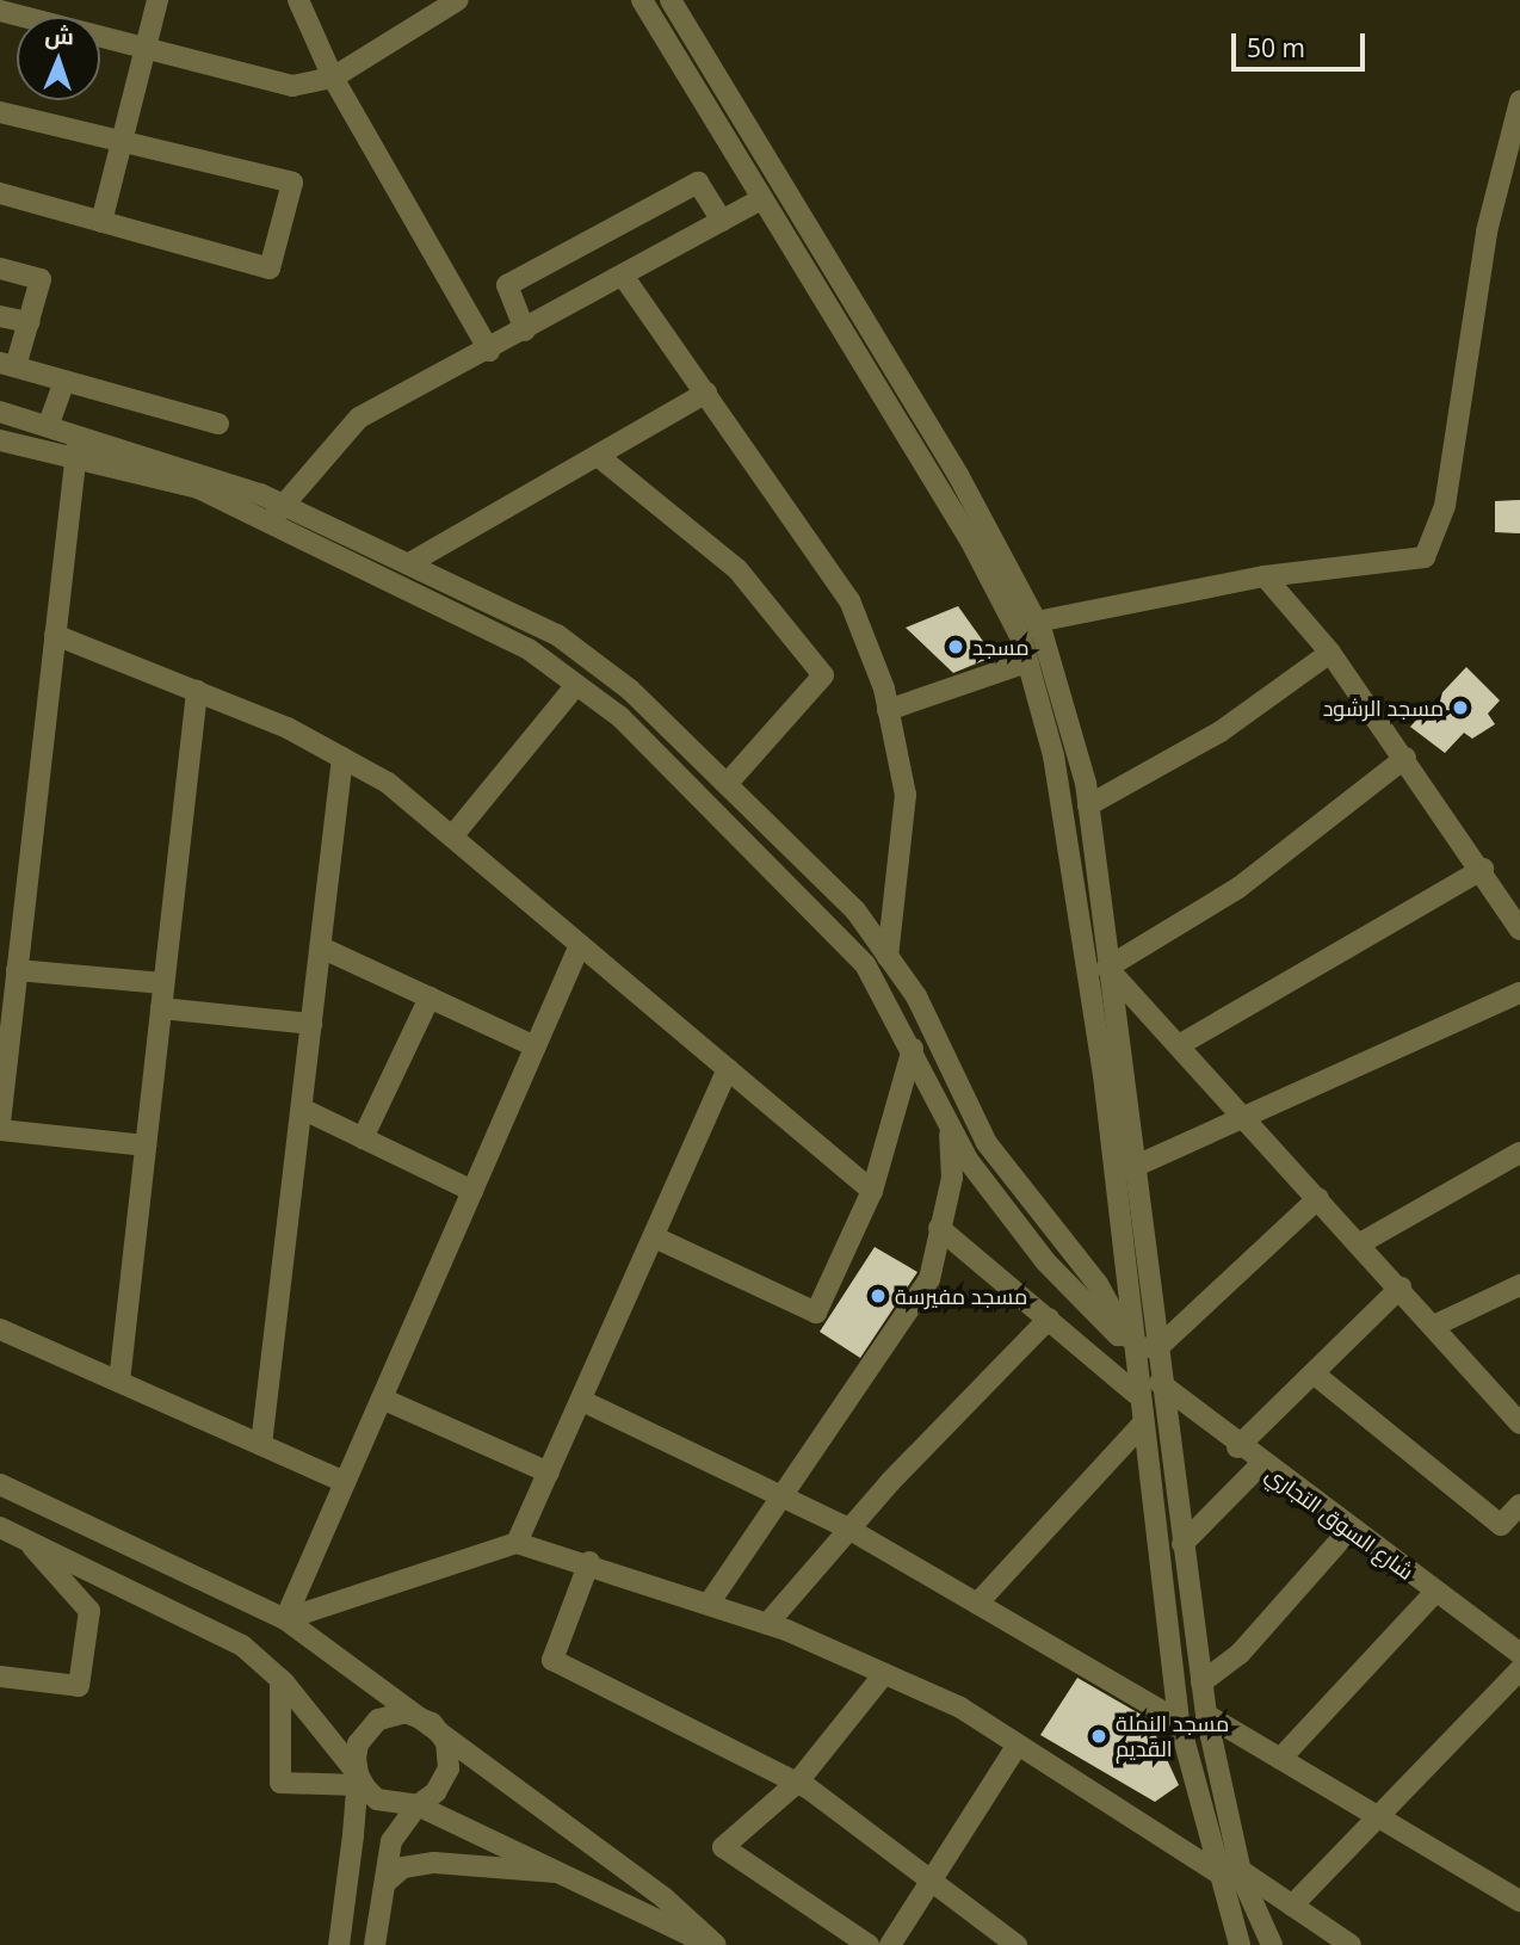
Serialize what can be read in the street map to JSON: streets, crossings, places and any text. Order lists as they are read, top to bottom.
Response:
{
  "streets": {
    "street": ["شارع السوق التجاري"]
  },
  "places": [
    "مسجد",
    "مسجد الرشود",
    "مسجد مفيرسة",
    "مسجد النملة القديم"
  ],
  "scale_bar": "50 m",
  "north": "top"
}
